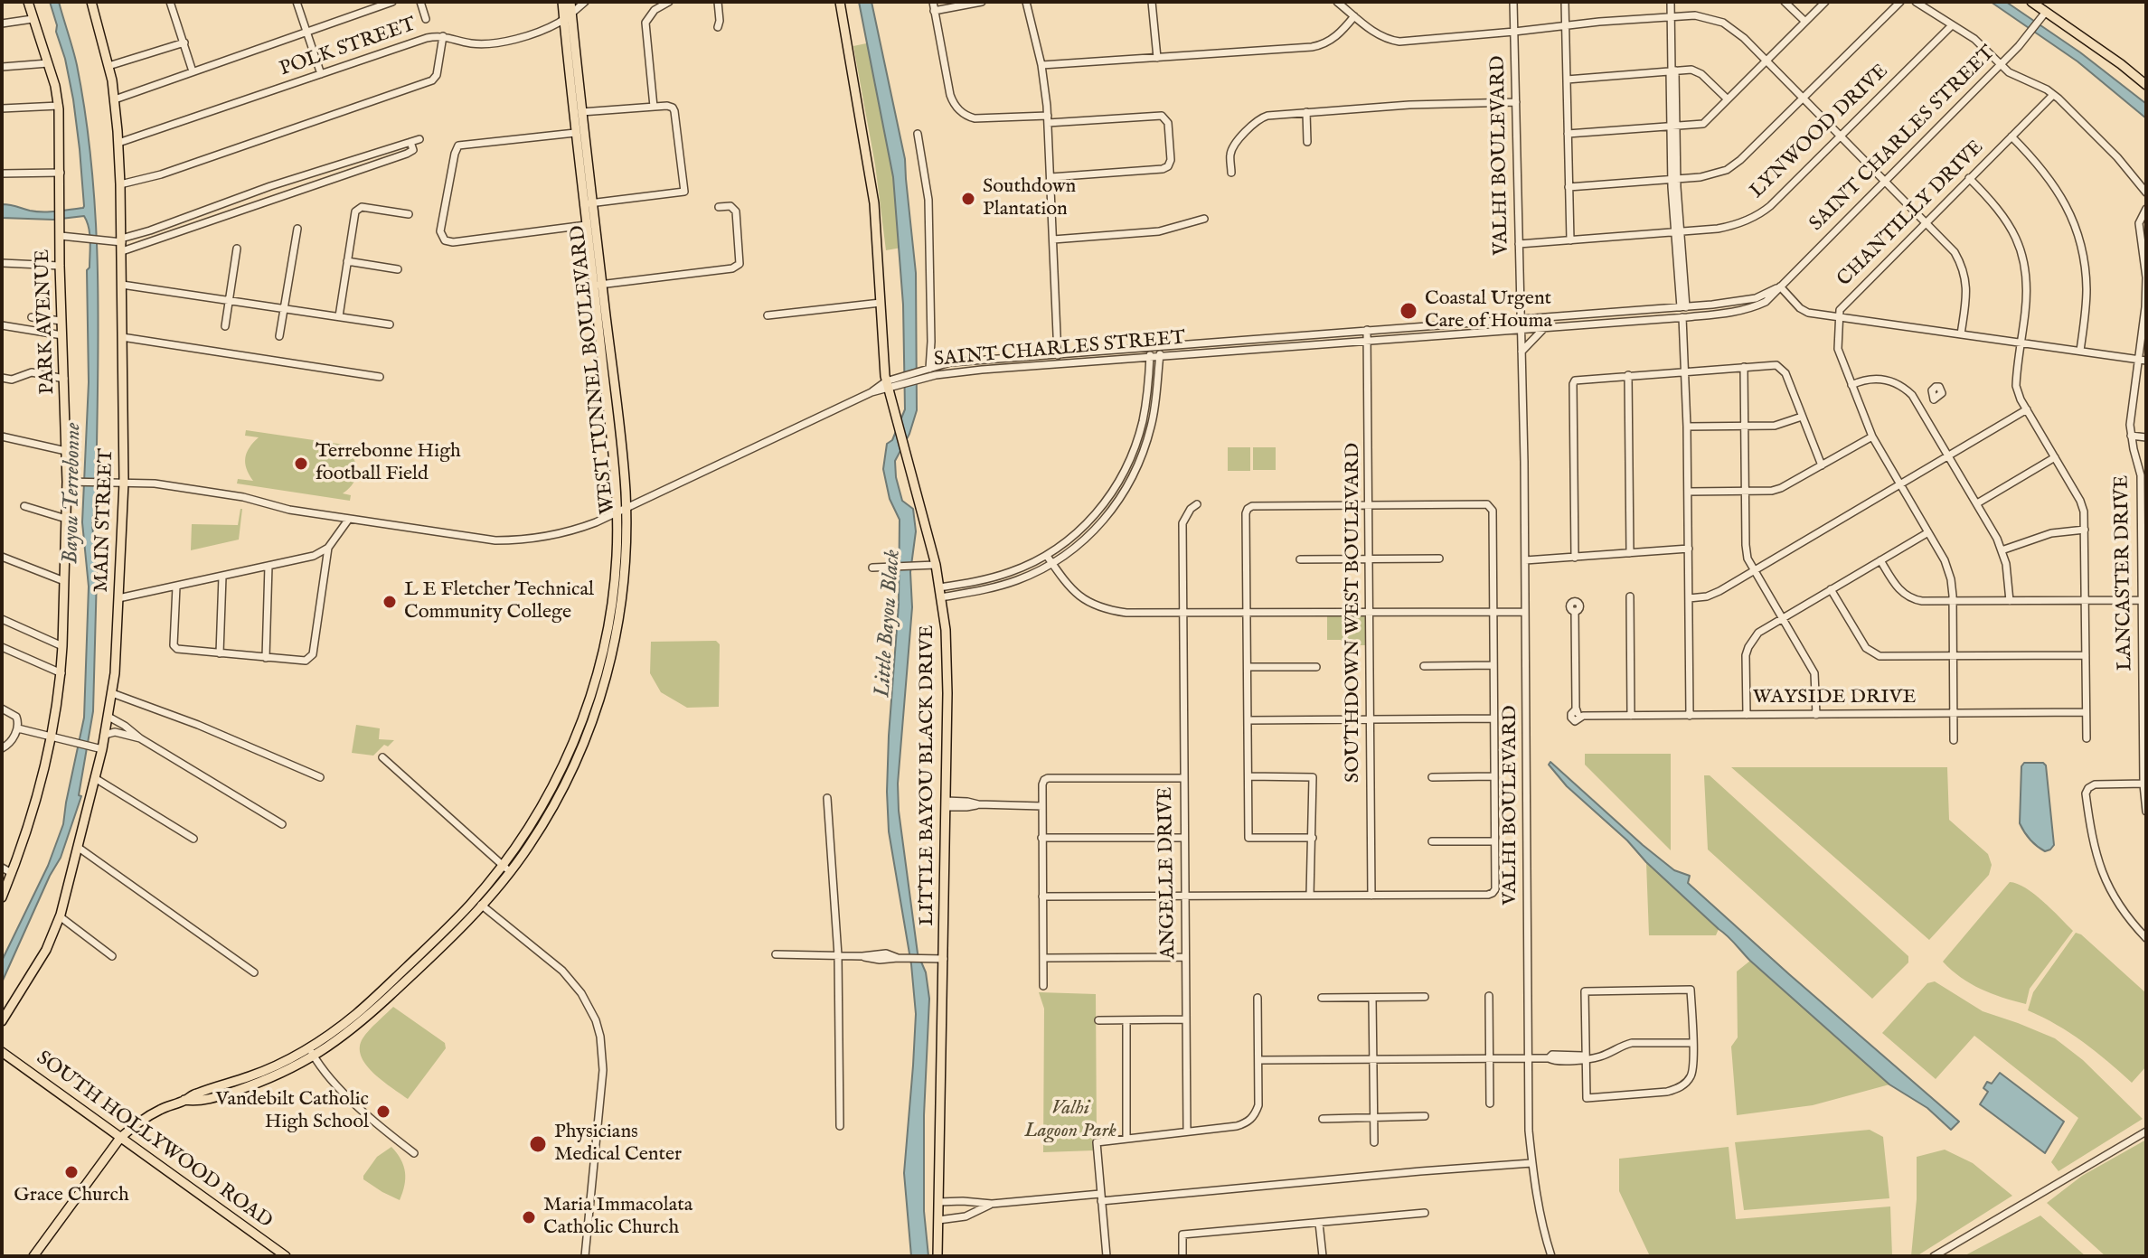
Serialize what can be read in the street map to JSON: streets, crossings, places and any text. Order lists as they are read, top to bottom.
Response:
{
  "streets": {
    "main road": [
      "PARK AVENUE",
      "WEST TUNNEL BOULEVARD",
      "MAIN STREET",
      "LITTLE BAYOU BLACK DRIVE",
      "SOUTH HOLLYWOOD ROAD"
    ],
    "street": [
      "POLK STREET",
      "LYNWOOD DRIVE",
      "SAINT CHARLES STREET",
      "VALHI BOULEVARD",
      "CHANTILLY DRIVE",
      "LANCASTER DRIVE",
      "SOUTHDOWN WEST BOULEVARD",
      "WAYSIDE DRIVE",
      "ANGELLE DRIVE"
    ]
  },
  "crossings": [
    ["POLK STREET", "WEST TUNNEL BOULEVARD"],
    ["POLK STREET", "MAIN STREET"],
    ["LYNWOOD DRIVE", "VALHI BOULEVARD"],
    ["SAINT CHARLES STREET", "VALHI BOULEVARD"],
    ["SAINT CHARLES STREET", "SOUTHDOWN WEST BOULEVARD"],
    ["SAINT CHARLES STREET", "LITTLE BAYOU BLACK DRIVE"],
    ["CHANTILLY DRIVE", "WAYSIDE DRIVE"],
    ["WEST TUNNEL BOULEVARD", "SOUTH HOLLYWOOD ROAD"]
  ],
  "water": ["Bayou Terrebonne", "Little Bayou Black"],
  "parks": ["Valhi Lagoon Park"],
  "places": [
    "Southdown Plantation",
    "Coastal Urgent Care of Houma",
    "Terrebonne High football Field",
    "L E Fletcher Technical Community College",
    "Vandebilt Catholic High School",
    "Physicians Medical Center",
    "Grace Church",
    "Maria Immacolata Catholic Church"
  ]
}
